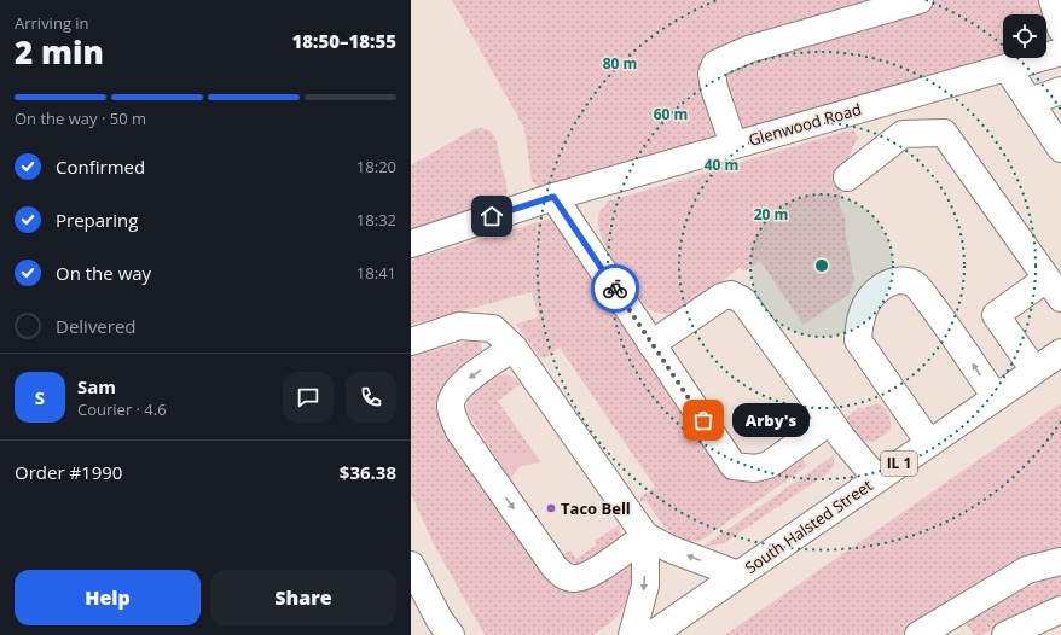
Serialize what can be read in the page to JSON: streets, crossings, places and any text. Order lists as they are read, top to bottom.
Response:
{
  "streets": {
    "street": ["Glenwood Road", "IL 1", "South Halsted Street"]
  },
  "places": ["Arby's", "Taco Bell"],
  "page": {
    "heading": ["2 min", "Arriving in", "18:50–18:55"],
    "panel": [
      "Sam",
      "Courier · 4.6",
      "Order #1990",
      "$36.38"
    ],
    "bar": "On the way · 50 m",
    "list": [
      ["Confirmed", "18:20"],
      ["Preparing", "18:32"],
      ["On the way", "18:41"],
      "Delivered"
    ],
    "round": "S",
    "bubble": "Arby's",
    "buttons": ["Help", "Share"]
  },
  "rings": [
    "80 m",
    "60 m",
    "40 m",
    "20 m"
  ]
}
